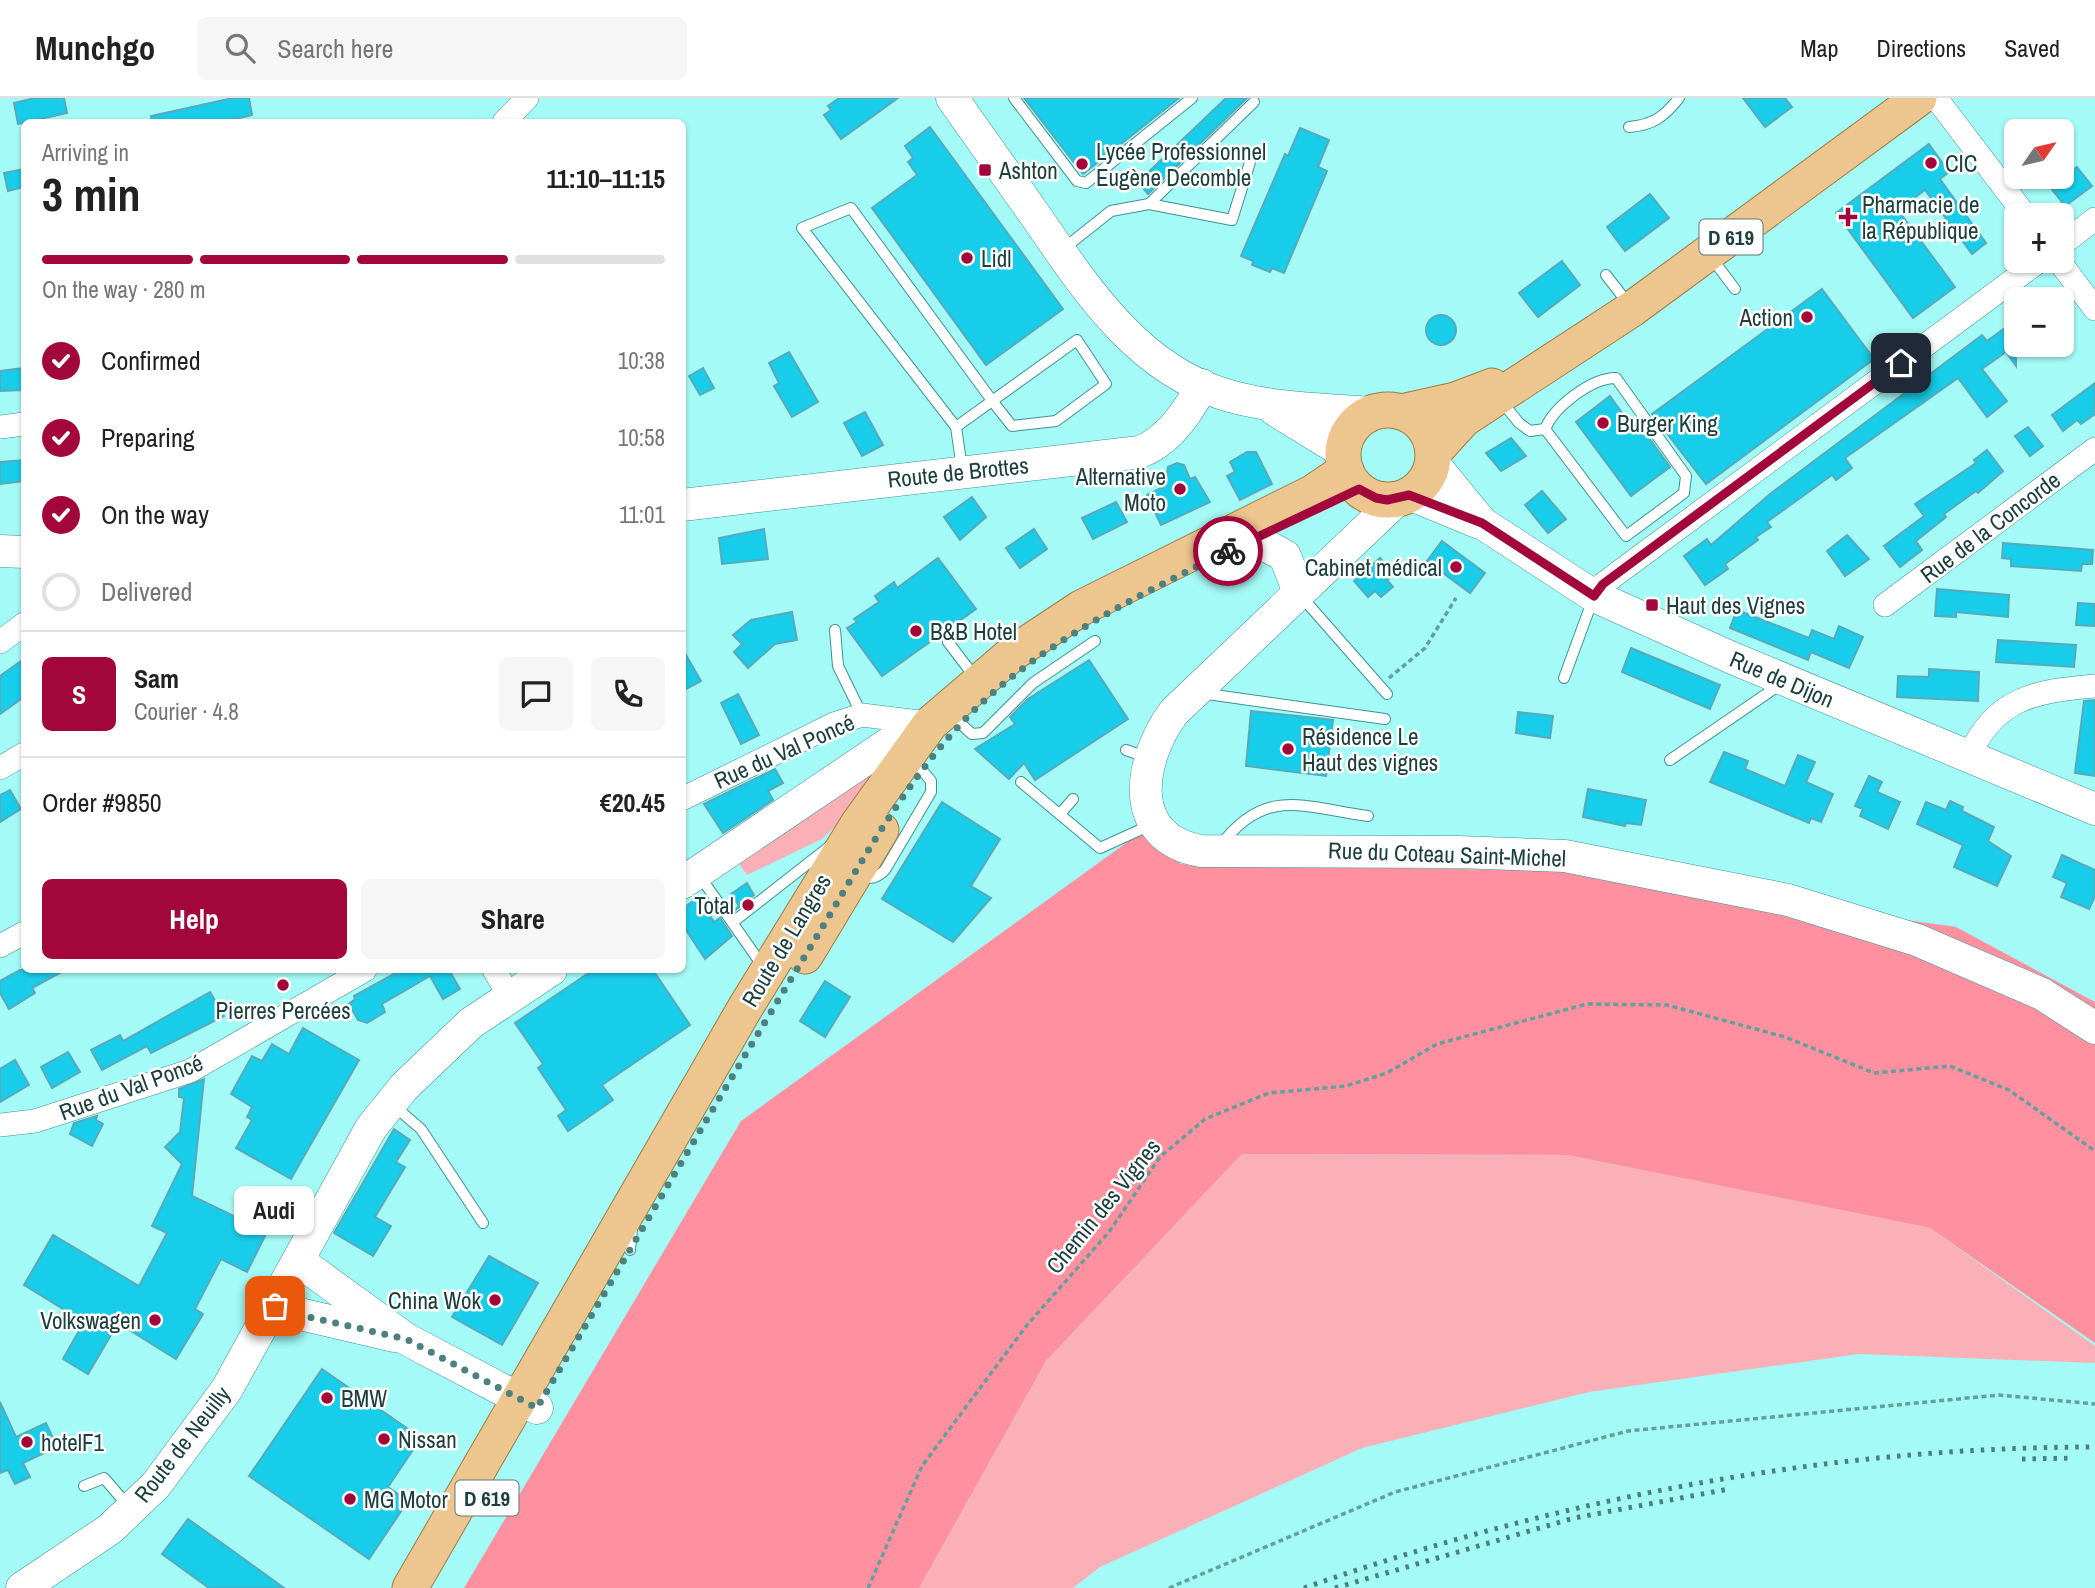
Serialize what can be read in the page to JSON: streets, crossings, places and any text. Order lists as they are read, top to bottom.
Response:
{
  "streets": {
    "main road": ["D 619", "Route de Langres"],
    "street": [
      "Route de Brottes",
      "Rue de la Concorde",
      "Rue de Dijon",
      "Rue du Val Poncé",
      "Rue du Coteau Saint-Michel",
      "Route de Neuilly"
    ],
    "path": ["Chemin des Vignes"]
  },
  "crossings": [
    ["D 619", "Rue de Dijon"],
    ["D 619", "Rue du Coteau Saint-Michel"],
    ["D 619", "Route de Langres"],
    ["Rue de Dijon", "Rue du Coteau Saint-Michel"],
    ["Rue de Dijon", "Route de Langres"],
    ["Rue du Val Poncé", "Route de Langres"],
    ["Rue du Coteau Saint-Michel", "Route de Langres"]
  ],
  "places": {
    "other": [
      "CIC",
      "Lycée Professionnel Eugène Decomble",
      "Lidl",
      "Action",
      "Burger King",
      "Alternative Moto",
      "Cabinet médical",
      "B&B Hotel",
      "Résidence Le Haut des vignes",
      "Total",
      "Pierres Percées",
      "China Wok",
      "Audi",
      "Volkswagen",
      "BMW",
      "Nissan",
      "hotelF1",
      "MG Motor"
    ],
    "transit": ["Ashton", "Haut des Vignes"],
    "health": ["Pharmacie de la République"]
  },
  "north": "top right",
  "page": {
    "header": "Munchgo",
    "search": "Search here",
    "nav": ["Map", "Directions", "Saved"],
    "map_buttons": ["+", "−"],
    "heading": ["3 min", "Arriving in", "11:10–11:15"],
    "panel": [
      "Sam",
      "Courier · 4.8",
      "Order #9850",
      "€20.45"
    ],
    "bar": "On the way · 280 m",
    "list": [
      ["Confirmed", "10:38"],
      ["Preparing", "10:58"],
      ["On the way", "11:01"],
      "Delivered"
    ],
    "round": "S",
    "buttons": ["Help", "Share"],
    "bubble": "Audi"
  }
}
